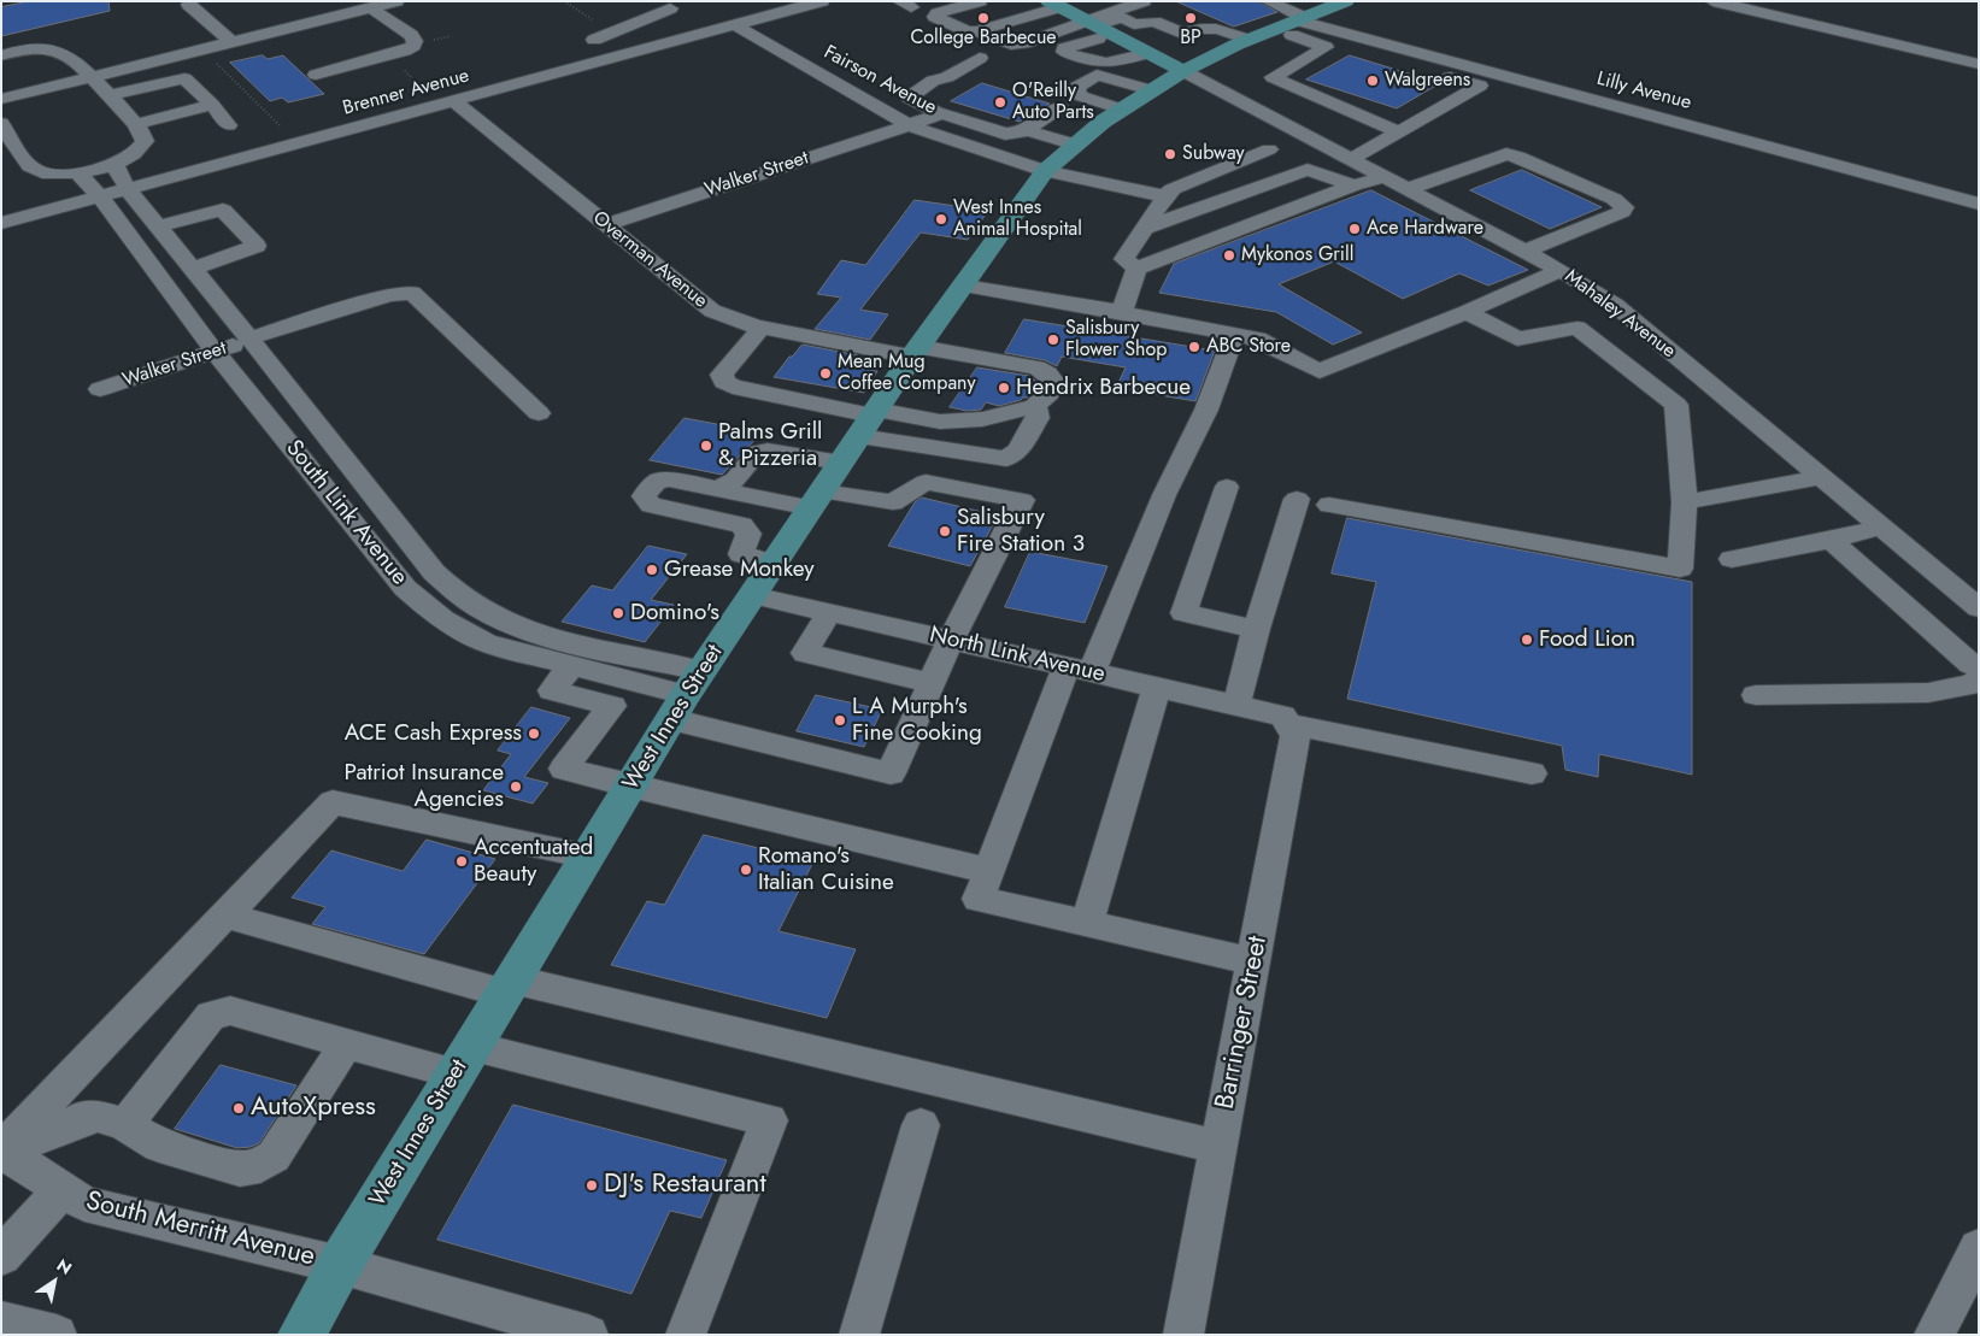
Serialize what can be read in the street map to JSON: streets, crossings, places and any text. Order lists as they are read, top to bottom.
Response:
{
  "streets": {
    "main road": ["West Innes Street"],
    "street": [
      "Fairson Avenue",
      "Lilly Avenue",
      "Brenner Avenue",
      "Walker Street",
      "Overman Avenue",
      "Mahaley Avenue",
      "South Link Avenue",
      "North Link Avenue",
      "Barringer Street",
      "South Merritt Avenue"
    ]
  },
  "crossings": [
    ["Fairson Avenue", "Brenner Avenue"],
    ["Fairson Avenue", "Walker Street"],
    ["Fairson Avenue", "West Innes Street"],
    ["Lilly Avenue", "West Innes Street"],
    ["Brenner Avenue", "Overman Avenue"],
    ["Brenner Avenue", "South Link Avenue"],
    ["Walker Street", "Overman Avenue"],
    ["Walker Street", "South Link Avenue"],
    ["Overman Avenue", "West Innes Street"],
    ["Mahaley Avenue", "West Innes Street"],
    ["South Link Avenue", "West Innes Street"],
    ["North Link Avenue", "West Innes Street"],
    ["North Link Avenue", "Barringer Street"],
    ["West Innes Street", "South Merritt Avenue"]
  ],
  "places": [
    "College Barbecue",
    "BP",
    "Walgreens",
    "O'Reilly Auto Parts",
    "Subway",
    "West Innes Animal Hospital",
    "Ace Hardware",
    "Mykonos Grill",
    "Salisbury Flower Shop",
    "ABC Store",
    "Mean Mug Coffee Company",
    "Hendrix Barbecue",
    "Palms Grill & Pizzeria",
    "Salisbury Fire Station 3",
    "Grease Monkey",
    "Domino's",
    "Food Lion",
    "L A Murph's Fine Cooking",
    "ACE Cash Express",
    "Patriot Insurance Agencies",
    "Accentuated Beauty",
    "Romano's Italian Cuisine",
    "AutoXpress",
    "DJ's Restaurant"
  ],
  "north": "top right"
}
